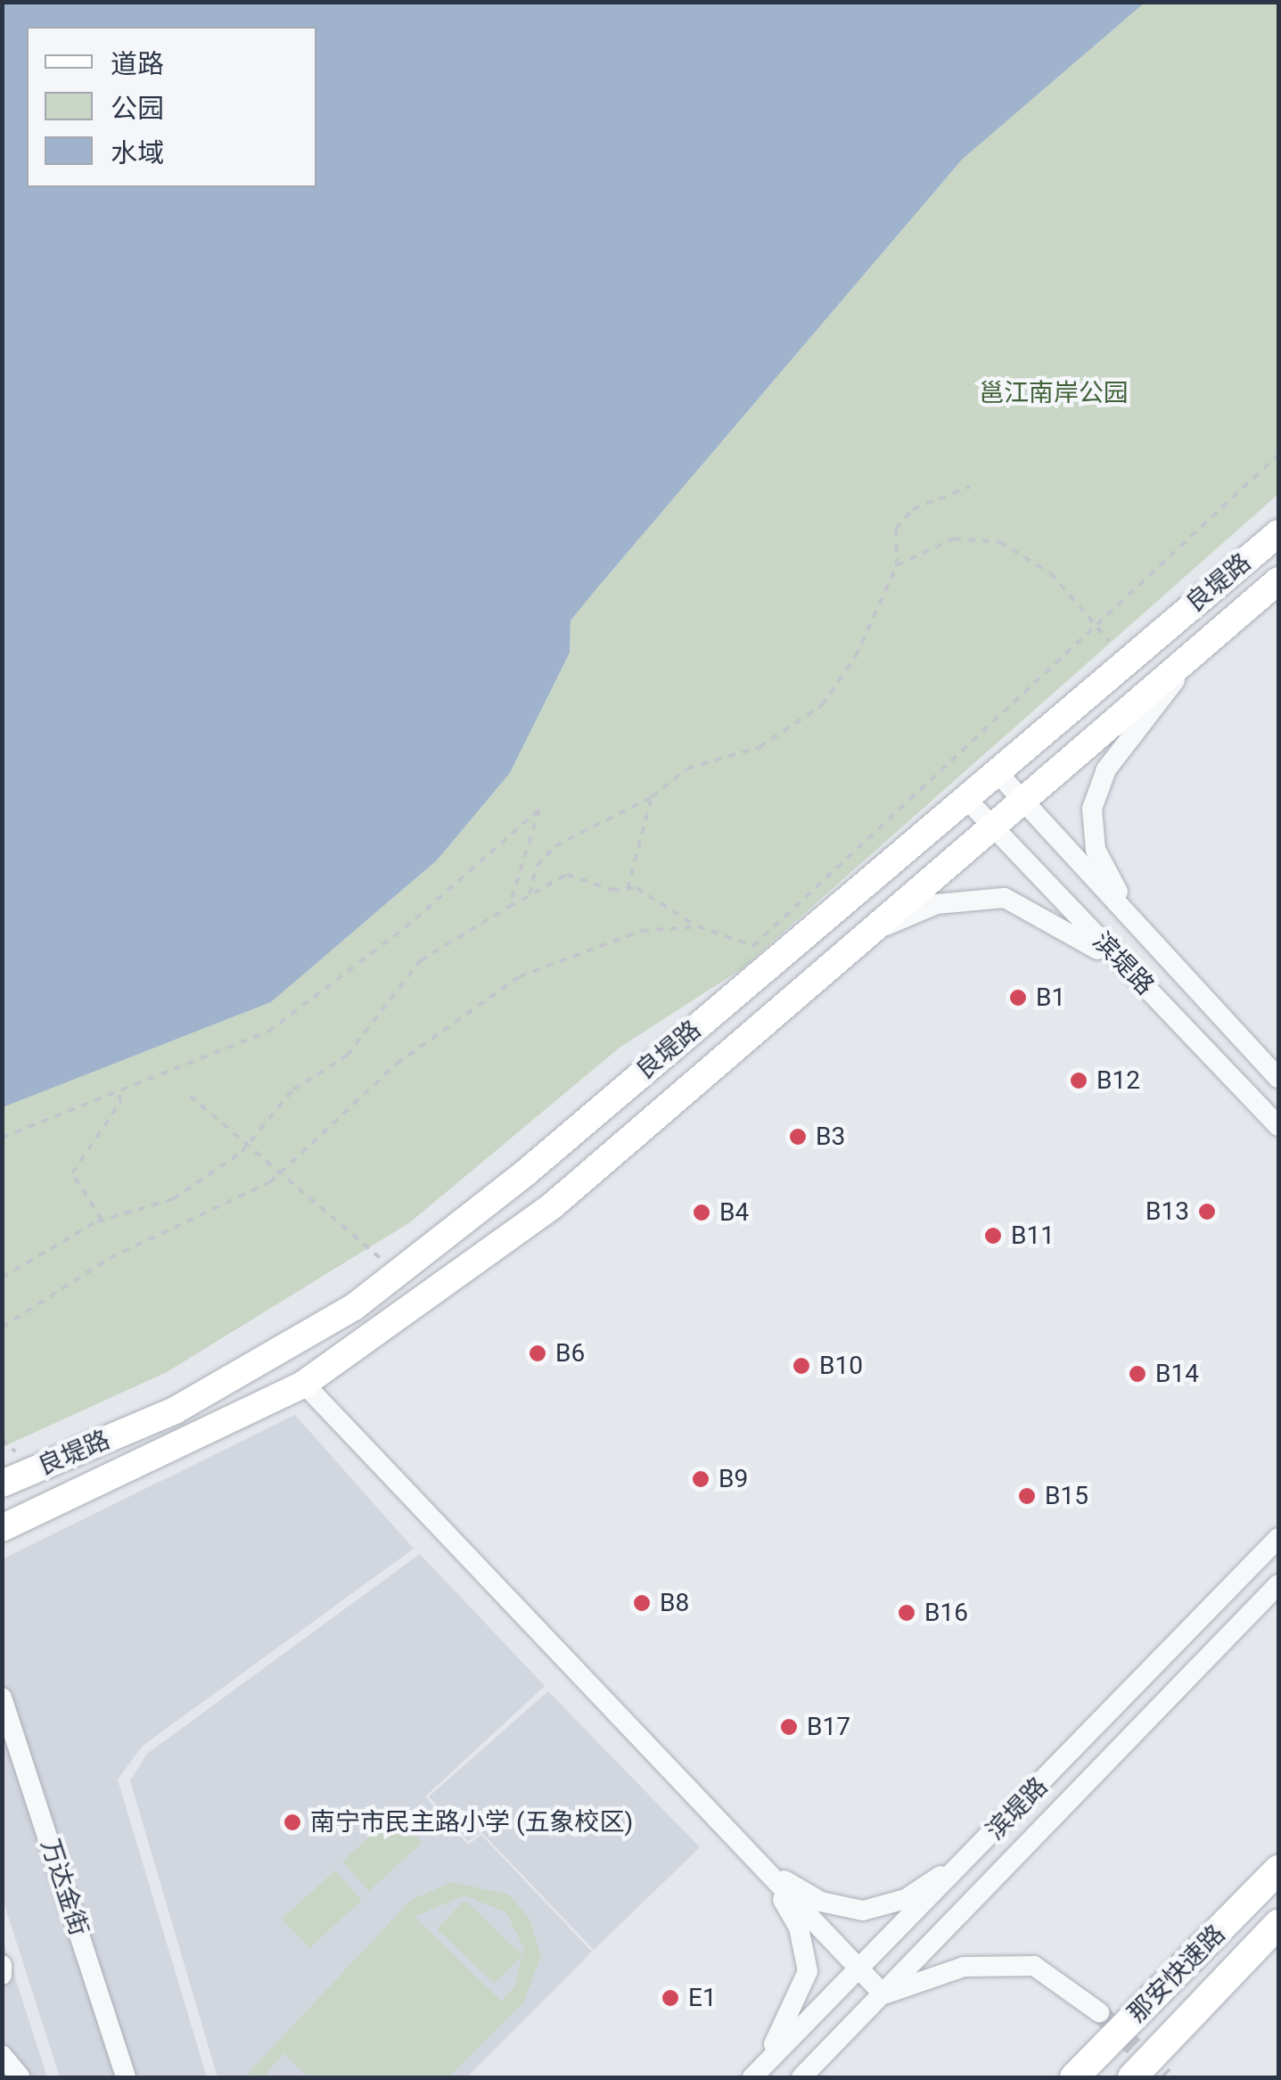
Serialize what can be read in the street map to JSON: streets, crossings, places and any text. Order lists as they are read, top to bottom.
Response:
{
  "streets": {
    "highway": ["那安快速路"],
    "main road": ["良堤路"],
    "street": ["滨堤路", "万达金街"]
  },
  "crossings": [
    ["良堤路", "滨堤路"]
  ],
  "parks": ["邕江南岸公园"],
  "places": [
    "B1",
    "B12",
    "B3",
    "B13",
    "B4",
    "B11",
    "B6",
    "B10",
    "B14",
    "B9",
    "B15",
    "B8",
    "B16",
    "B17",
    "南宁市民主路小学 (五象校区)",
    "E1"
  ],
  "legend": ["道路", "公园", "水域"]
}
